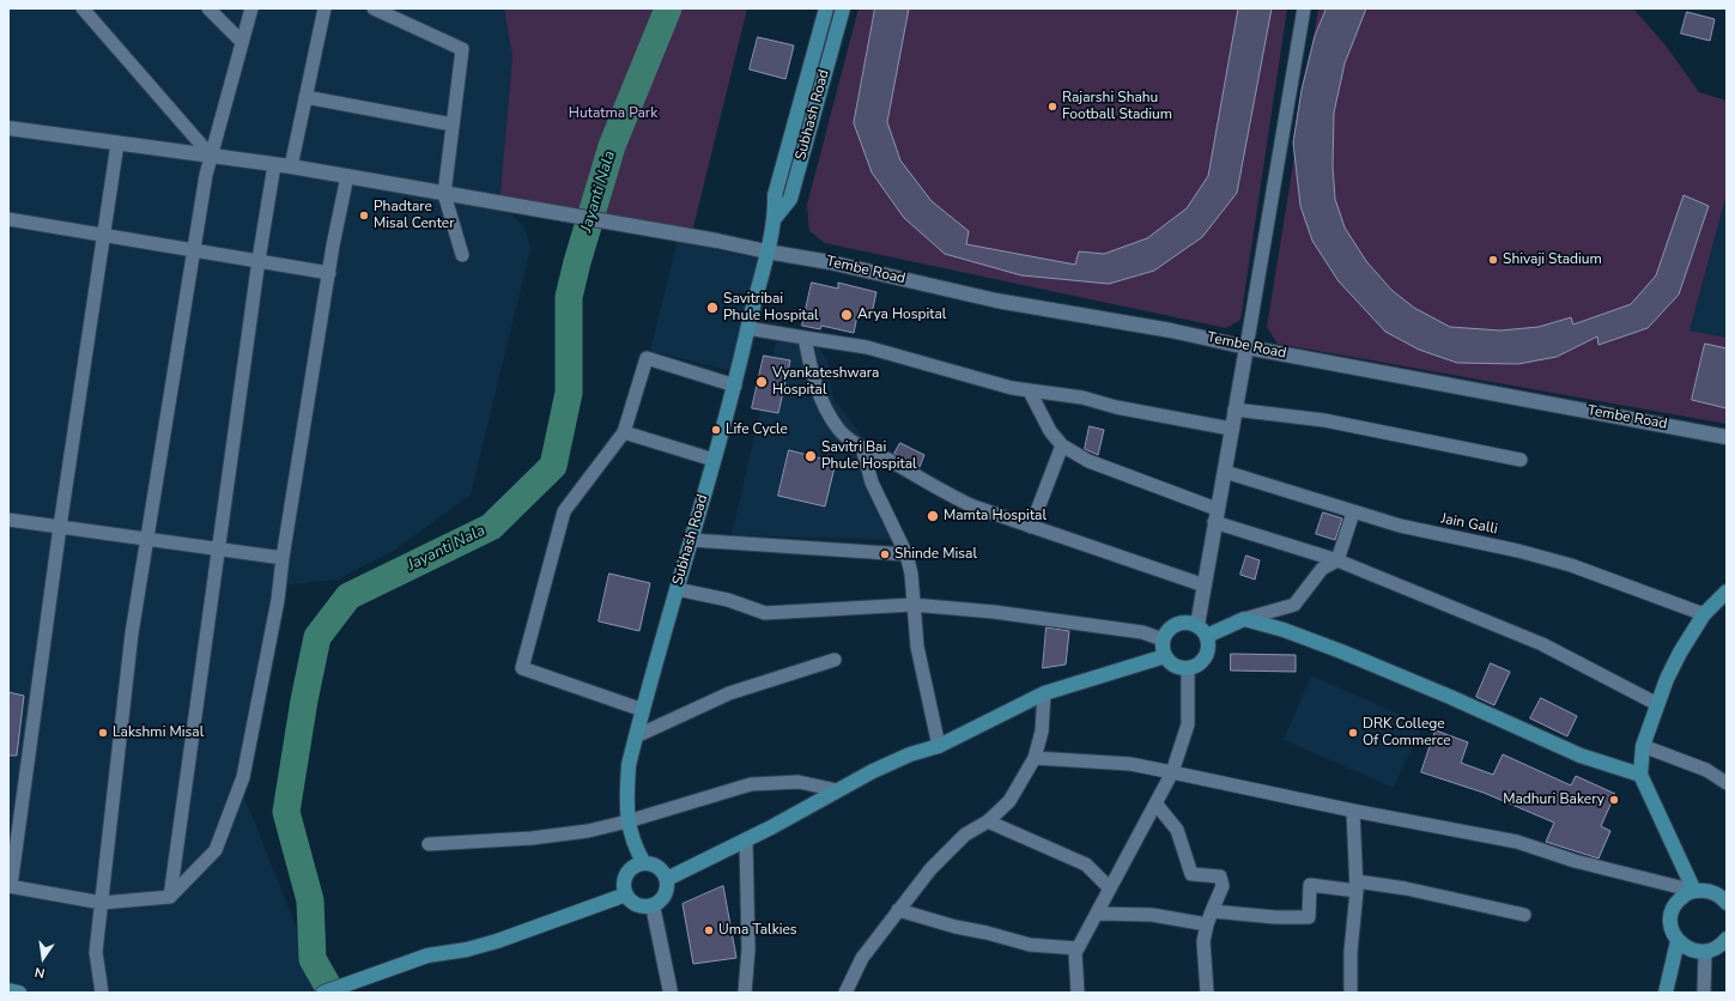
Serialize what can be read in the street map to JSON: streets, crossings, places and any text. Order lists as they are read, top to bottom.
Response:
{
  "streets": {
    "main road": ["Subhash Road"],
    "street": ["Tembe Road", "Jain Galli"]
  },
  "crossings": [
    ["Subhash Road", "Tembe Road"]
  ],
  "water": ["Jayanti Nala"],
  "parks": ["Hutatma Park"],
  "places": [
    "Rajarshi Shahu Football Stadium",
    "Phadtare Misal Center",
    "Shivaji Stadium",
    "Savitribai Phule Hospital",
    "Arya Hospital",
    "Vyankateshwara Hospital",
    "Life Cycle",
    "Savitri Bai Phule Hospital",
    "Mamta Hospital",
    "Shinde Misal",
    "Lakshmi Misal",
    "DRK College Of Commerce",
    "Madhuri Bakery",
    "Uma Talkies"
  ],
  "north": "bottom"
}
